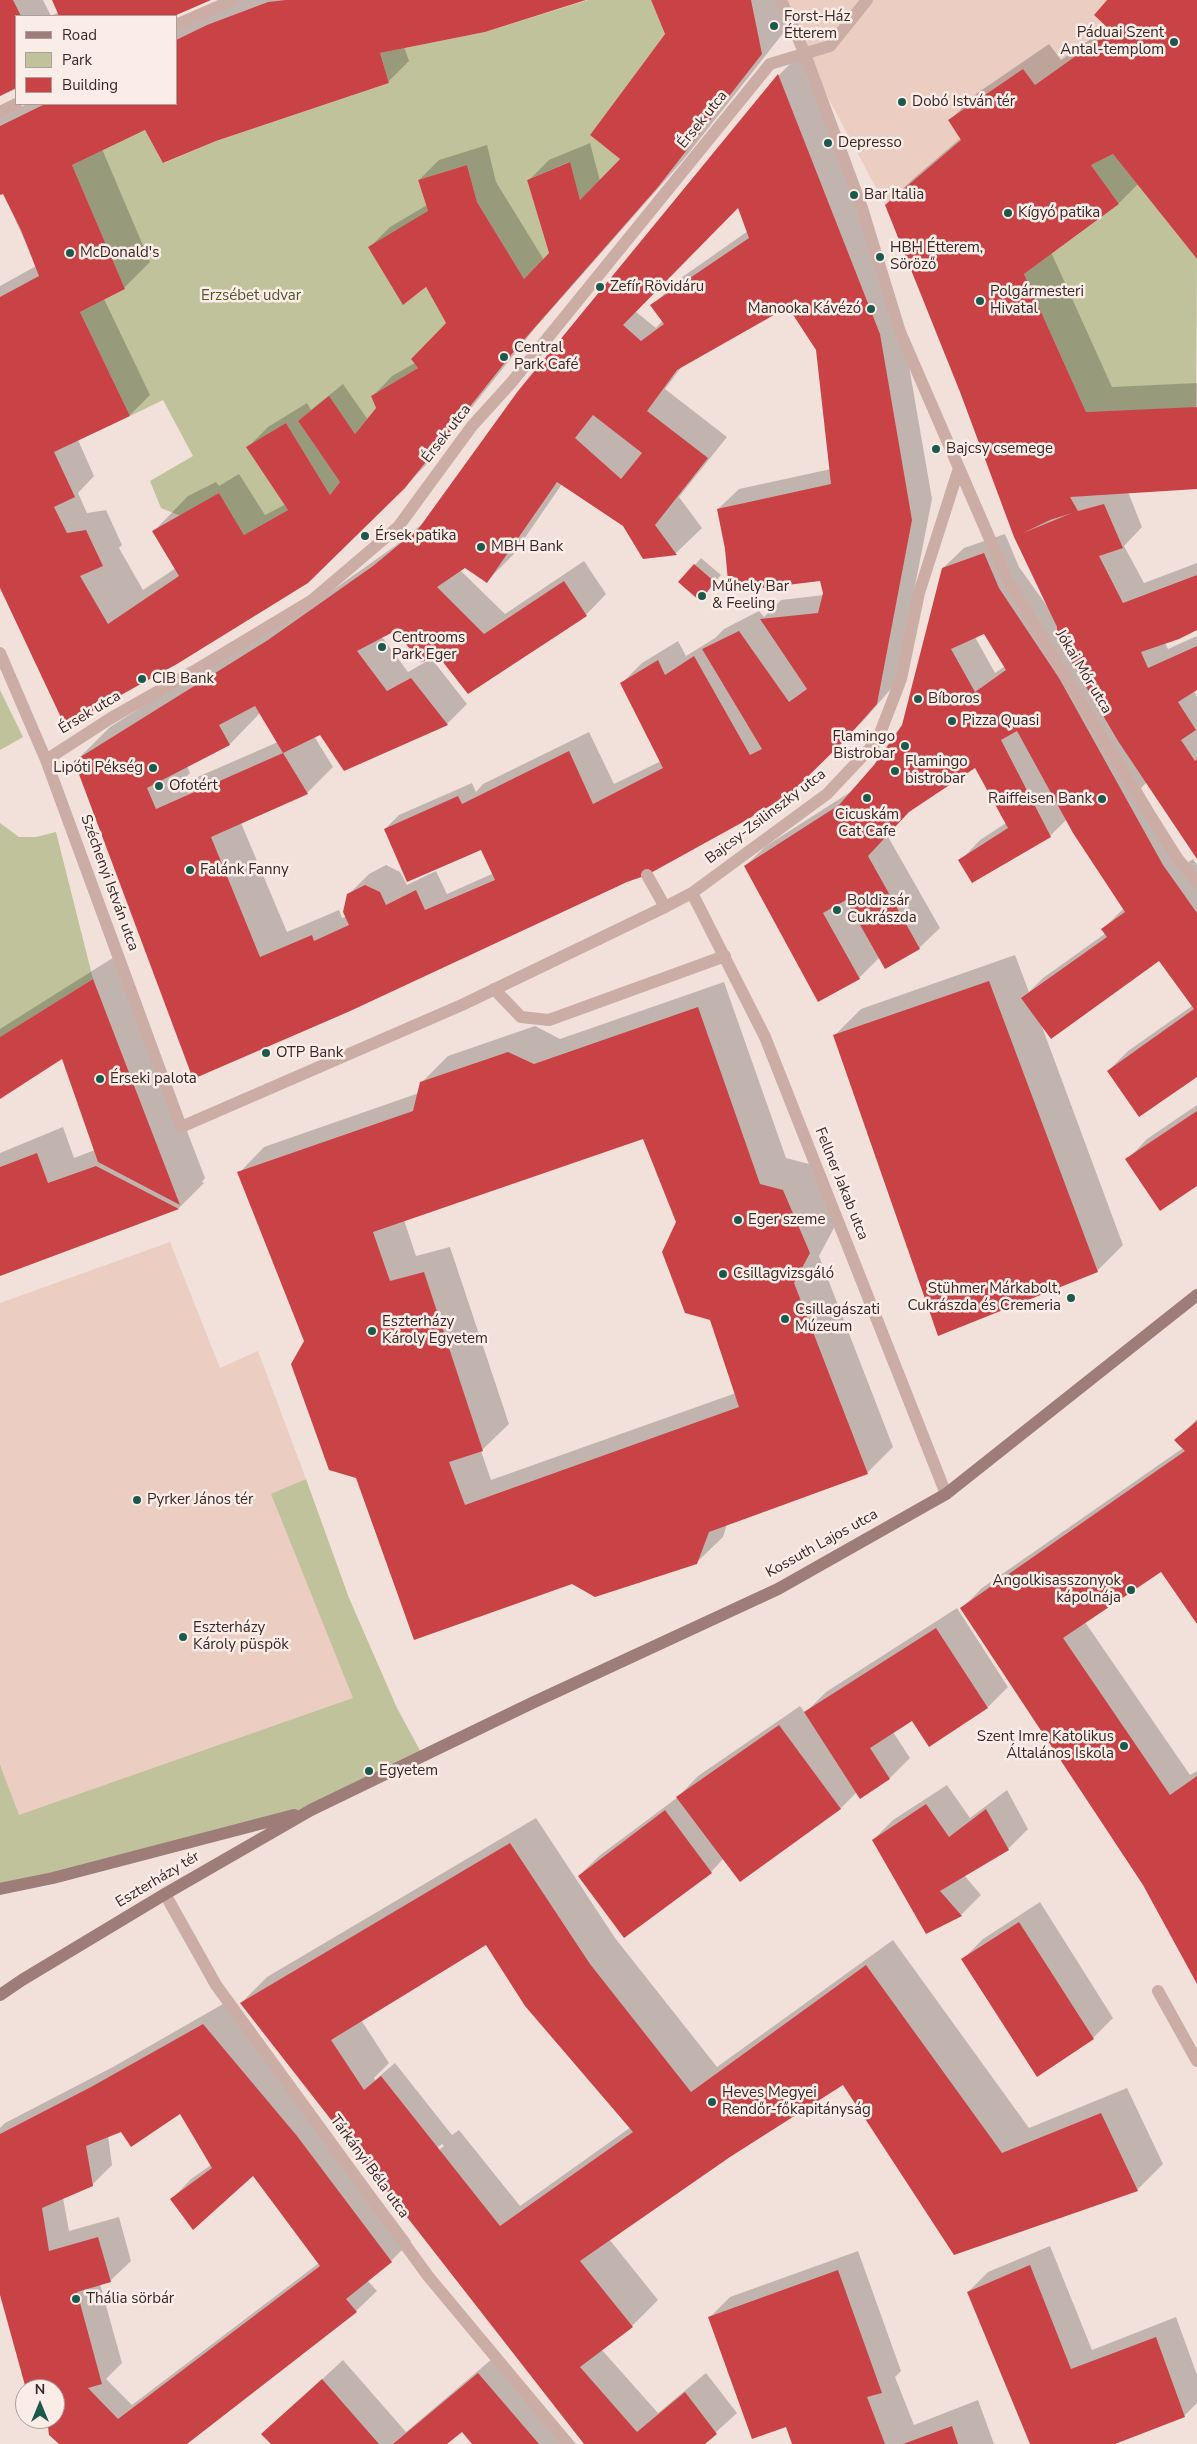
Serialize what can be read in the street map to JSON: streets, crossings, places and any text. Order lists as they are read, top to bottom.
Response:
{
  "streets": {
    "street": [
      "Érsek utca",
      "Jókai Mór utca",
      "Bajcsy-Zsilinszky utca",
      "Széchenyi István utca",
      "Fellner Jakab utca",
      "Kossuth Lajos utca",
      "Eszterházy tér",
      "Tárkányi Béla utca"
    ]
  },
  "crossings": [
    ["Érsek utca", "Széchenyi István utca"],
    ["Jókai Mór utca", "Bajcsy-Zsilinszky utca"],
    ["Bajcsy-Zsilinszky utca", "Széchenyi István utca"],
    ["Bajcsy-Zsilinszky utca", "Fellner Jakab utca"],
    ["Fellner Jakab utca", "Kossuth Lajos utca"],
    ["Kossuth Lajos utca", "Eszterházy tér"],
    ["Eszterházy tér", "Tárkányi Béla utca"]
  ],
  "parks": ["Erzsébet udvar"],
  "places": [
    "Forst-Ház Étterem",
    "Páduai Szent Antal-templom",
    "Dobó István tér",
    "Depresso",
    "Bar Italia",
    "Kígyó patika",
    "McDonald's",
    "HBH Étterem, Söröző",
    "Zefír Rövidáru",
    "Polgármesteri Hivatal",
    "Manooka Kávézó",
    "Central Park Café",
    "Bajcsy csemege",
    "Érsek patika",
    "MBH Bank",
    "Műhely Bar & Feeling",
    "Centrooms Park Eger",
    "CIB Bank",
    "Bíboros",
    "Pizza Quasi",
    "Flamingo Bistrobar",
    "Lipóti Pékség",
    "Flamingo bistrobar",
    "Ofotért",
    "Cicuskám Cat Cafe",
    "Raiffeisen Bank",
    "Falánk Fanny",
    "Boldizsár Cukrászda",
    "OTP Bank",
    "Érseki palota",
    "Eger szeme",
    "Csillagvizsgáló",
    "Stühmer Márkabolt, Cukrászda és Cremeria",
    "Csillagászati Múzeum",
    "Eszterházy Károly Egyetem",
    "Pyrker János tér",
    "Angolkisasszonyok kápolnája",
    "Eszterházy Károly püspök",
    "Szent Imre Katolikus Általános Iskola",
    "Egyetem",
    "Heves Megyei Rendőr-főkapitányság",
    "Thália sörbár"
  ],
  "legend": ["Road", "Park", "Building"],
  "north": "top"
}
